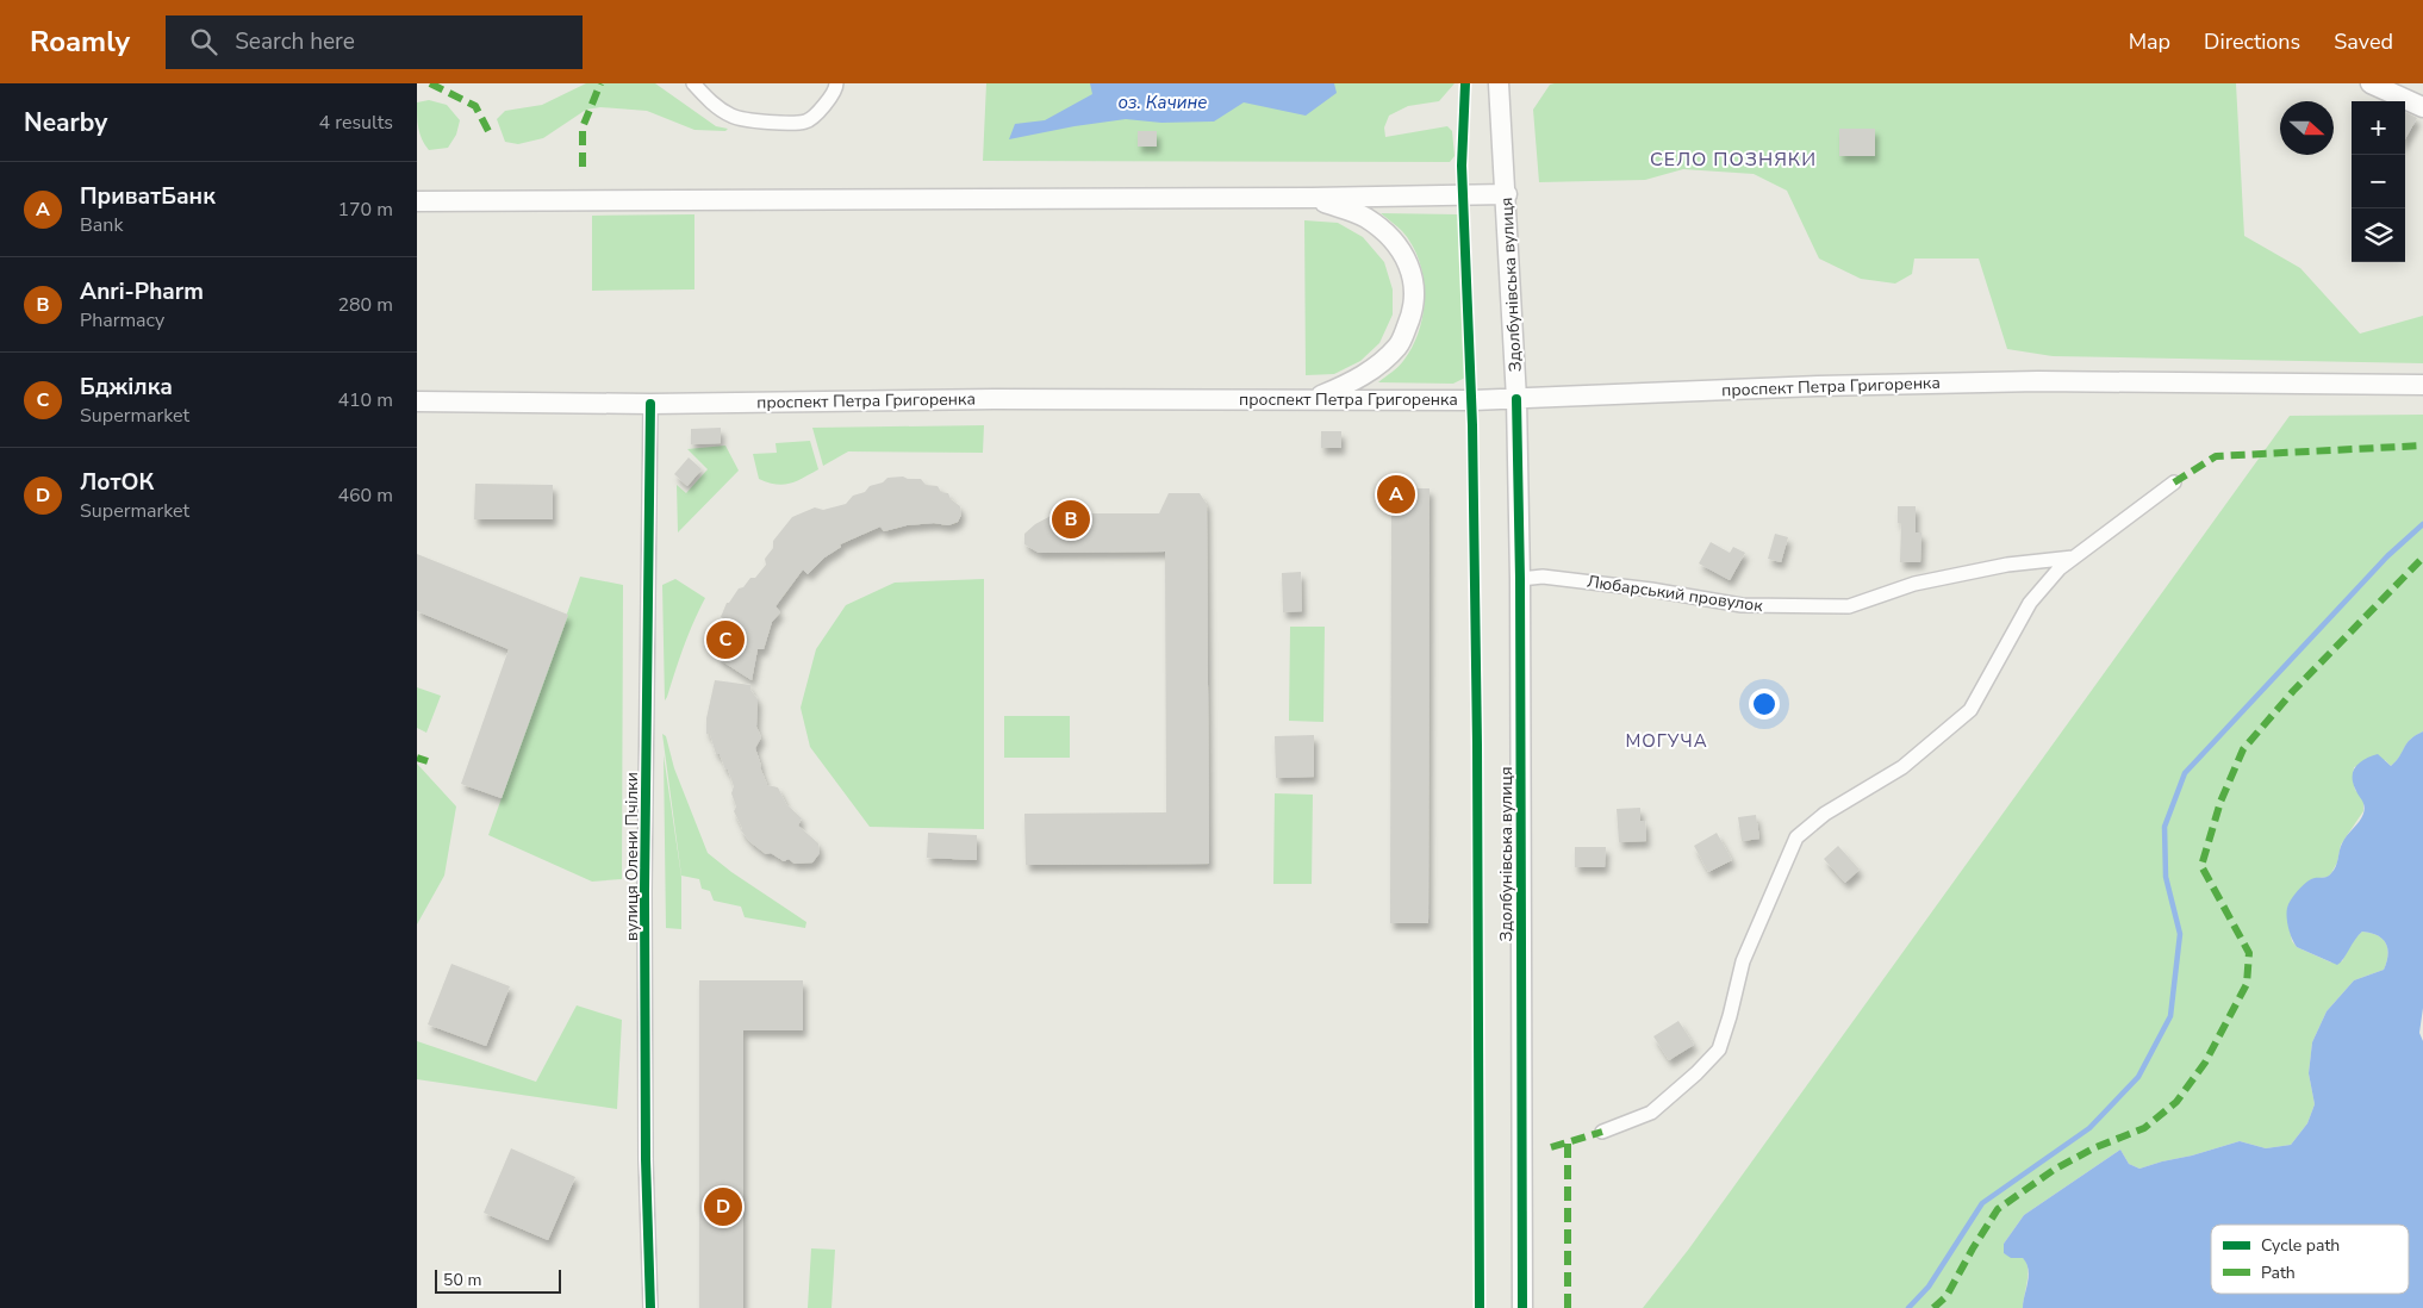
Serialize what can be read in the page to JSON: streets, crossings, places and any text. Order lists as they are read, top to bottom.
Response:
{
  "streets": {
    "main road": ["Здолбунівська вулиця", "проспект Петра Григоренка"],
    "street": ["Любарський провулок", "вулиця Олени Пчілки"]
  },
  "crossings": [
    ["Здолбунівська вулиця", "проспект Петра Григоренка"],
    ["Здолбунівська вулиця", "Любарський провулок"],
    ["проспект Петра Григоренка", "вулиця Олени Пчілки"]
  ],
  "districts": ["СЕЛО ПОЗНЯКИ", "МОГУЧА"],
  "water": ["оз. Качине"],
  "legend": ["Cycle path", "Path"],
  "scale_bar": "50 m",
  "north": "right",
  "page": {
    "header": "Roamly",
    "search": "Search here",
    "nav": ["Map", "Directions", "Saved"],
    "heading": ["Nearby", "4 results"],
    "map_buttons": ["+", "−"],
    "list": [
      {
        "mark": "A",
        "name": "ПриватБанк",
        "note": "Bank",
        "value": "170 m"
      },
      {
        "mark": "B",
        "name": "Anri-Pharm",
        "note": "Pharmacy",
        "value": "280 m"
      },
      {
        "mark": "C",
        "name": "Бджілка",
        "note": "Supermarket",
        "value": "410 m"
      },
      {
        "mark": "D",
        "name": "ЛотОК",
        "note": "Supermarket",
        "value": "460 m"
      }
    ],
    "pins": [
      "A",
      "B",
      "C",
      "D"
    ],
    "scale": "50 m"
  }
}
